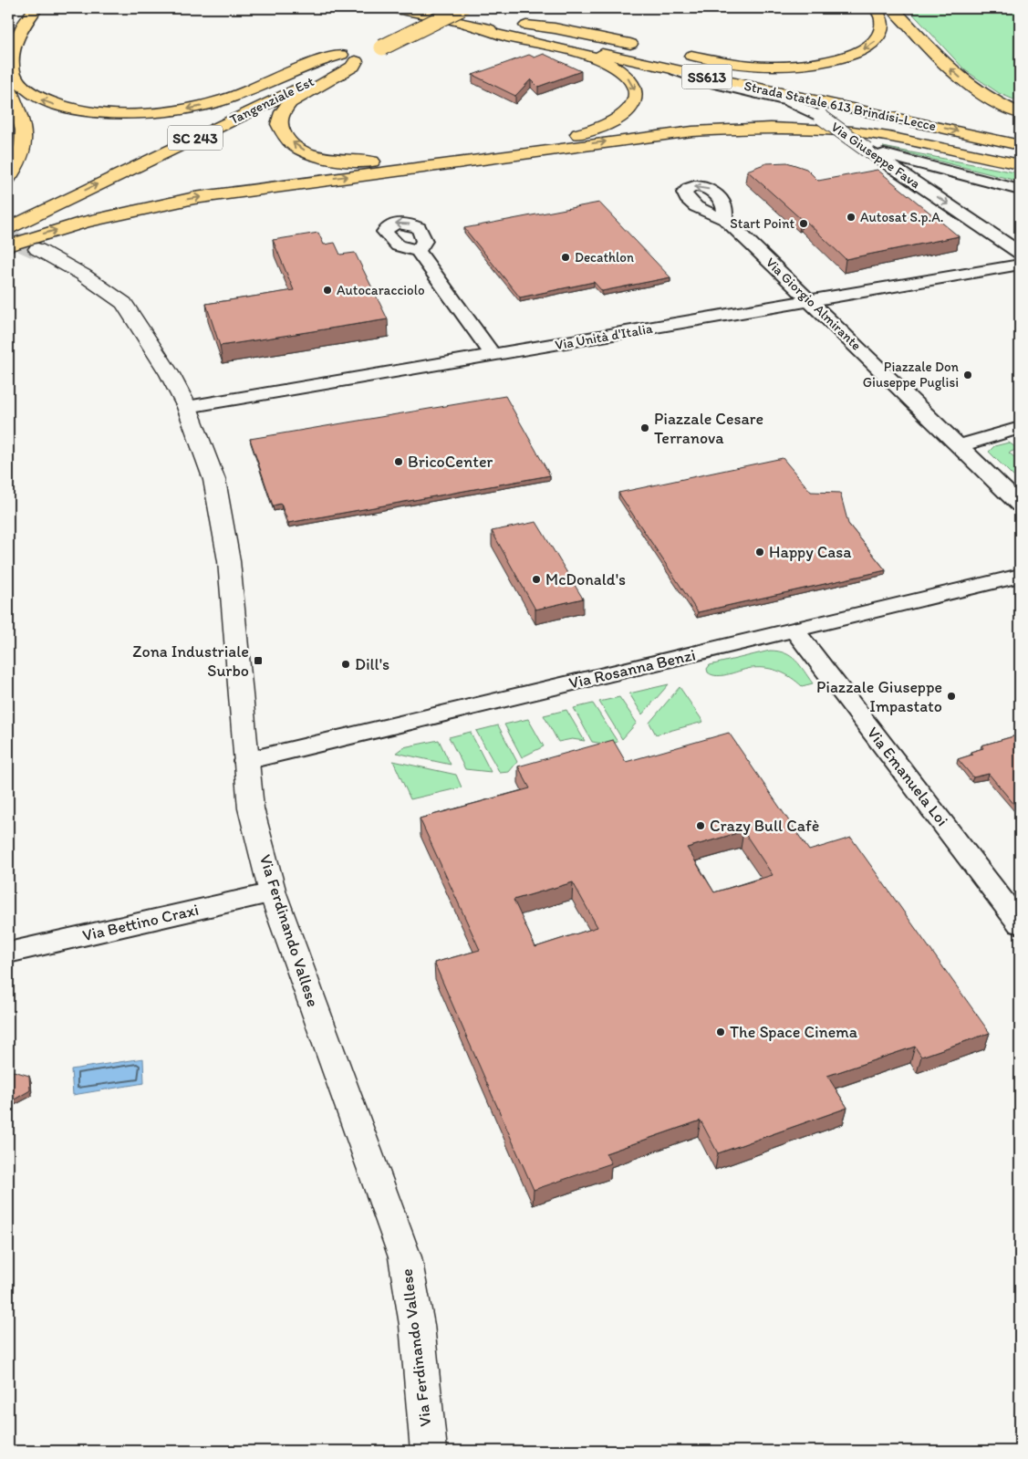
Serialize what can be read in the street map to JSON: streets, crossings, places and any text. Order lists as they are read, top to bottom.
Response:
{
  "streets": {
    "highway": [
      "SS613",
      "Tangenziale Est",
      "Strada Statale 613 Brindisi-Lecce",
      "SC 243"
    ],
    "street": [
      "Via Giuseppe Fava",
      "Via Giorgio Almirante",
      "Via Unità d'Italia",
      "Via Rosanna Benzi",
      "Via Emanuela Loi",
      "Via Bettino Craxi",
      "Via Ferdinando Vallese"
    ]
  },
  "crossings": [
    ["Strada Statale 613 Brindisi-Lecce", "Via Giuseppe Fava"],
    ["Via Giorgio Almirante", "Via Unità d'Italia"],
    ["Via Unità d'Italia", "Via Ferdinando Vallese"],
    ["Via Rosanna Benzi", "Via Emanuela Loi"],
    ["Via Rosanna Benzi", "Via Ferdinando Vallese"],
    ["Via Bettino Craxi", "Via Ferdinando Vallese"]
  ],
  "places": {
    "other": [
      "Autosat S.p.A.",
      "Start Point",
      "Decathlon",
      "Autocaracciolo",
      "Piazzale Don Giuseppe Puglisi",
      "Piazzale Cesare Terranova",
      "BricoCenter",
      "Happy Casa",
      "McDonald's",
      "Dill's",
      "Piazzale Giuseppe Impastato",
      "Crazy Bull Cafè",
      "The Space Cinema"
    ],
    "transit": ["Zona Industriale Surbo"]
  }
}
